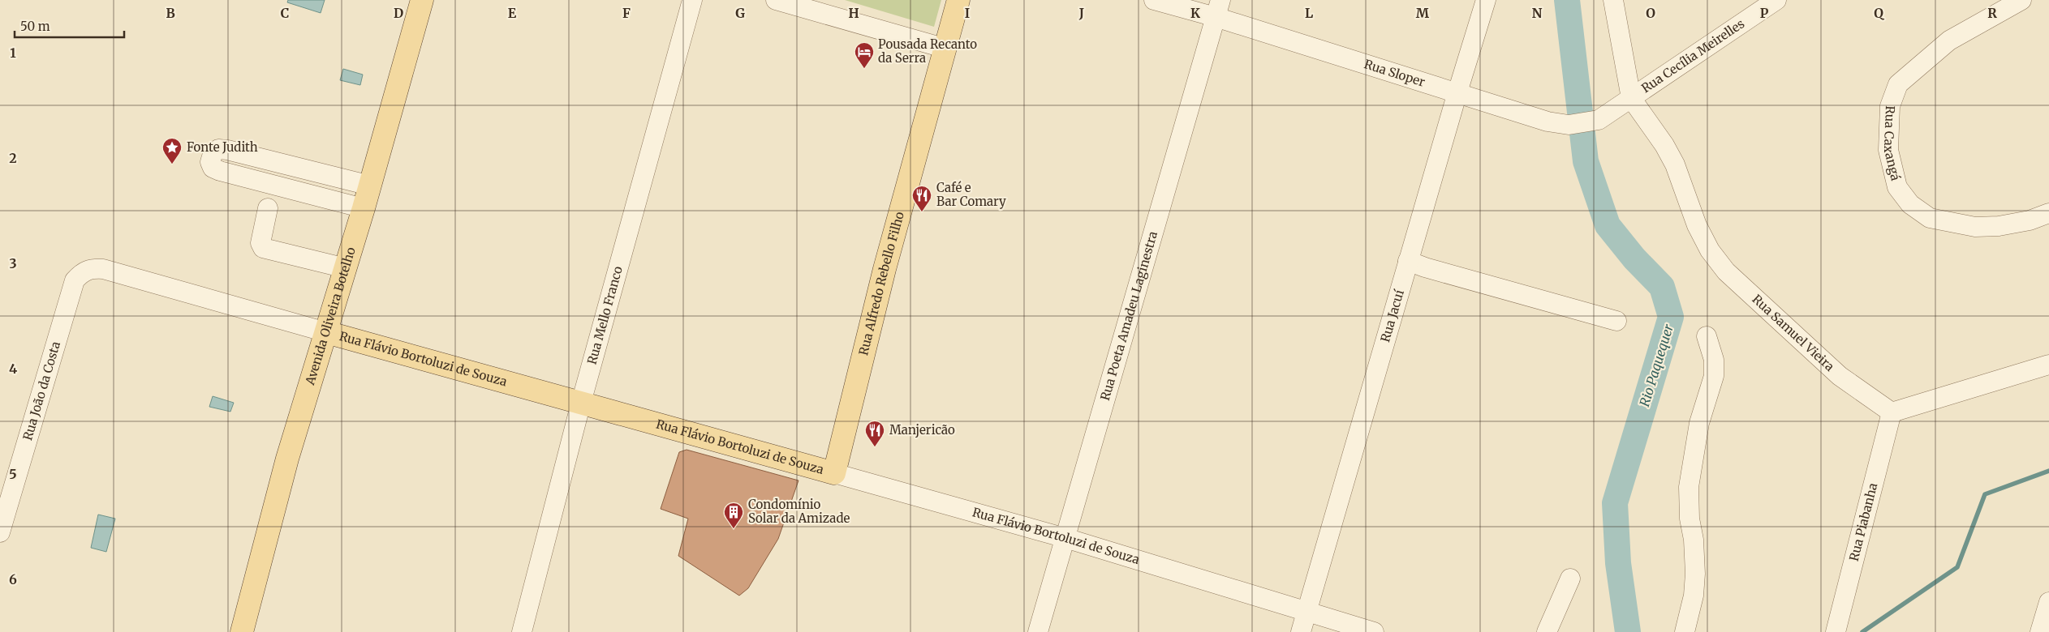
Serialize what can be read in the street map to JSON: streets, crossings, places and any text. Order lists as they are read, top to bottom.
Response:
{
  "streets": {
    "main road": ["Rua Alfredo Rebello Filho", "Avenida Oliveira Botelho", "Rua Flávio Bortoluzi de Souza"],
    "street": [
      "Rua Cecília Meirelles",
      "Rua Sloper",
      "Rua Caxangá",
      "Rua Mello Franco",
      "Rua Poeta Amadeu Laginestra",
      "Rua Jacuí",
      "Rua Samuel Vieira",
      "Rua João da Costa",
      "Rua Piabanha"
    ]
  },
  "crossings": [
    ["Rua Cecília Meirelles", "Rua Sloper"],
    ["Rua Cecília Meirelles", "Rua Samuel Vieira"],
    ["Rua Sloper", "Rua Poeta Amadeu Laginestra"],
    ["Rua Sloper", "Rua Jacuí"],
    ["Rua Sloper", "Rua Samuel Vieira"],
    ["Rua Alfredo Rebello Filho", "Rua Flávio Bortoluzi de Souza"],
    ["Rua Mello Franco", "Rua Flávio Bortoluzi de Souza"],
    ["Avenida Oliveira Botelho", "Rua Flávio Bortoluzi de Souza"],
    ["Rua Poeta Amadeu Laginestra", "Rua Flávio Bortoluzi de Souza"],
    ["Rua Jacuí", "Rua Flávio Bortoluzi de Souza"],
    ["Rua Samuel Vieira", "Rua Piabanha"],
    ["Rua Flávio Bortoluzi de Souza", "Rua João da Costa"]
  ],
  "water": ["Rio Paquequer"],
  "places": {
    "hotel": ["Pousada Recanto da Serra"],
    "place": ["Fonte Judith"],
    "restaurant": ["Café e Bar Comary", "Manjericão"],
    "building": ["Condomínio Solar da Amizade"]
  },
  "scale_bar": "50 m",
  "grid": {
    "columns": [
      "B",
      "C",
      "D",
      "E",
      "F",
      "G",
      "H",
      "I",
      "J",
      "K",
      "L",
      "M",
      "N",
      "O",
      "P",
      "Q",
      "R"
    ],
    "rows": [
      "1",
      "2",
      "3",
      "4",
      "5",
      "6"
    ]
  }
}
